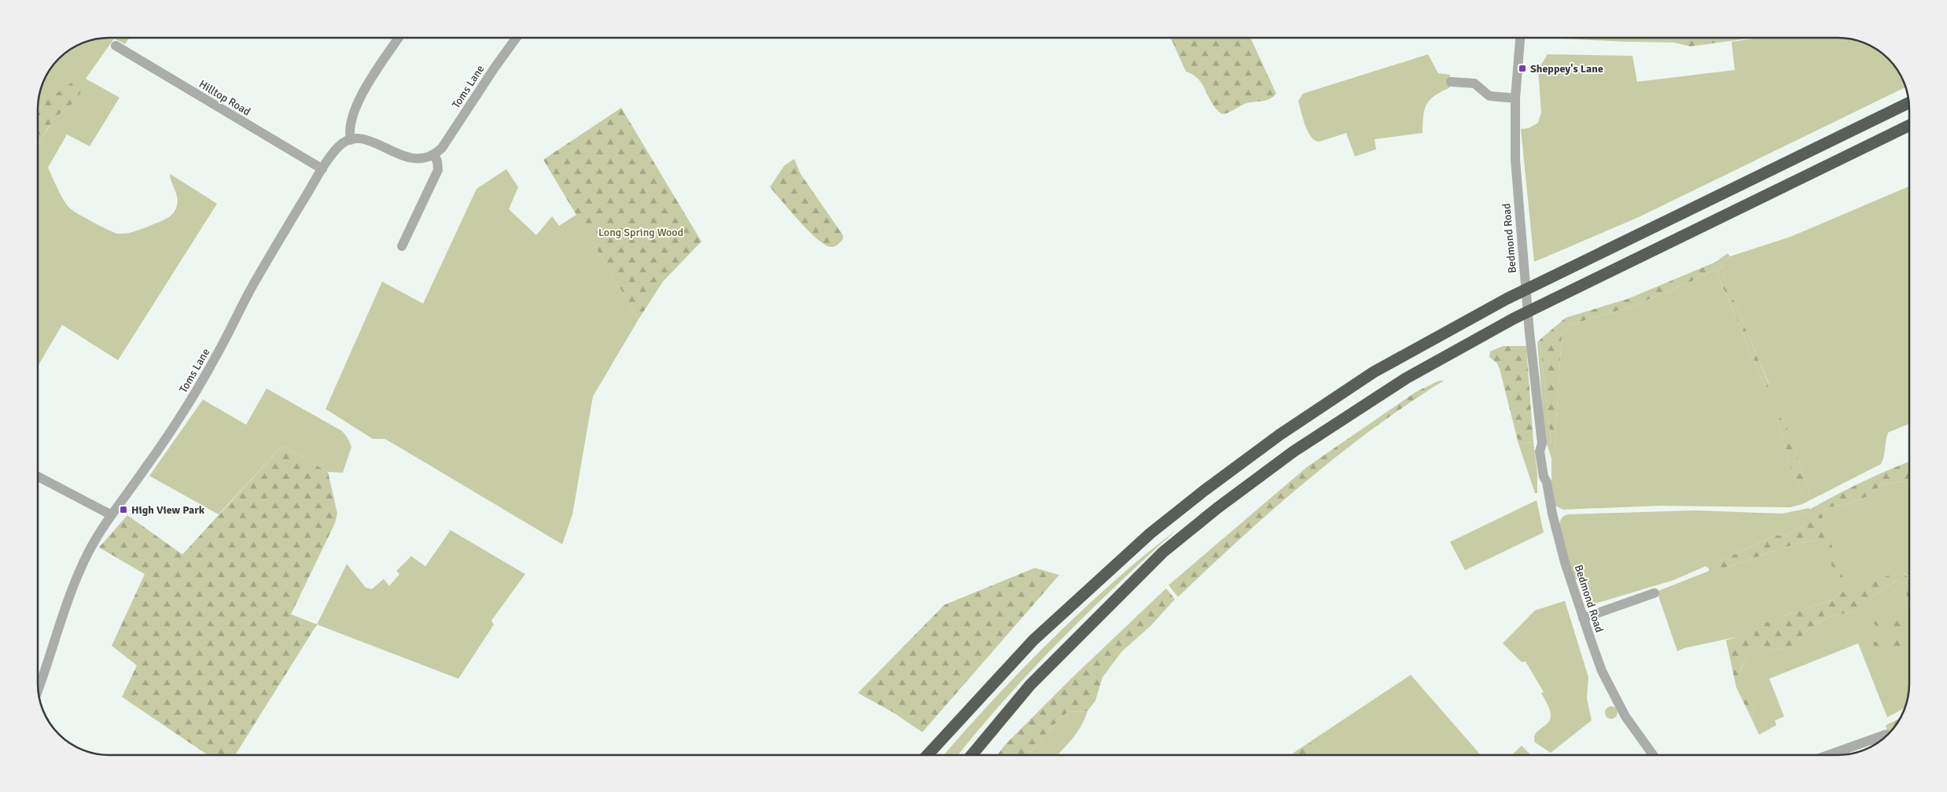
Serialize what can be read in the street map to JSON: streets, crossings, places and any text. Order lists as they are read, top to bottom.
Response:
{
  "streets": {
    "street": ["Toms Lane", "Hilltop Road", "Bedmond Road"]
  },
  "crossings": [
    ["Toms Lane", "Hilltop Road"]
  ],
  "parks": ["Long Spring Wood"],
  "places": {
    "transit": ["Sheppey's Lane", "High View Park"]
  }
}
